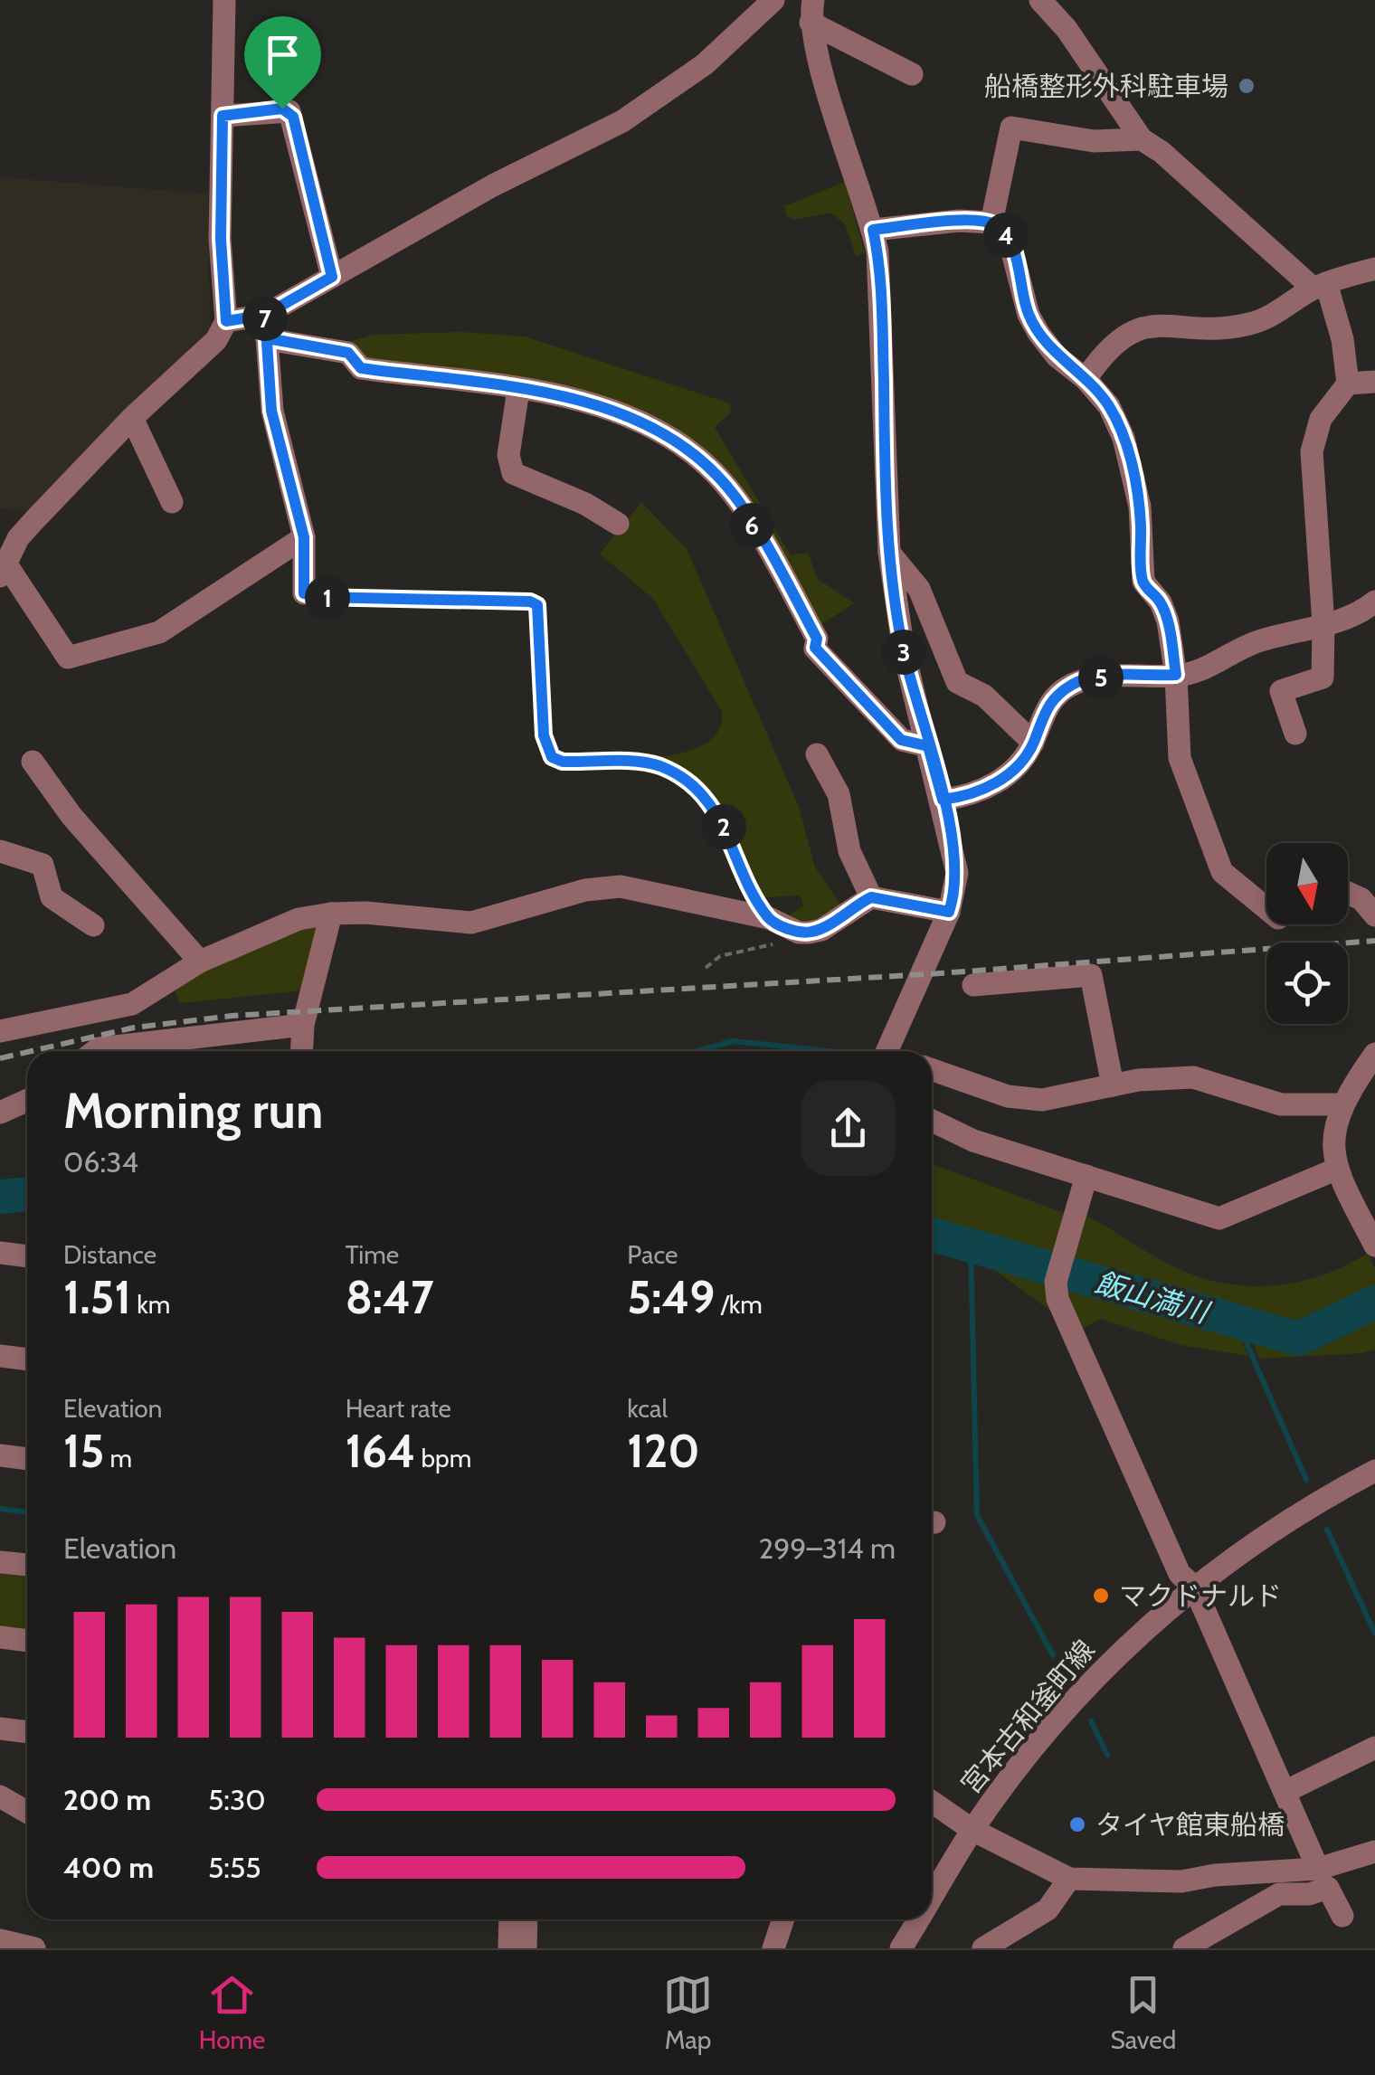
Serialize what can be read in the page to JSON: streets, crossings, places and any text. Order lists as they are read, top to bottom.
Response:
{
  "streets": {
    "street": ["宮本古和釜町線"]
  },
  "water": ["飯山満川"],
  "places": ["船橋整形外科駐車場", "マクドナルド", "タイヤ館東船橋"],
  "north": "bottom",
  "page": {
    "pins": [
      "4",
      "7",
      "6",
      "1",
      "3",
      "5",
      "2"
    ],
    "heading": ["Morning run", "06:34"],
    "stats": [
      ["Distance", "1.51 km"],
      ["Time", "8:47"],
      ["Pace", "5:49 /km"],
      ["Elevation", "15 m"],
      ["Heart rate", "164 bpm"],
      ["kcal", "120"]
    ],
    "chart": ["Elevation", "299–314 m"],
    "list": [
      {
        "name": "200 m",
        "note": "5:30"
      },
      {
        "name": "400 m",
        "note": "5:55"
      }
    ],
    "tabs": ["Home", "Map", "Saved"]
  }
}
